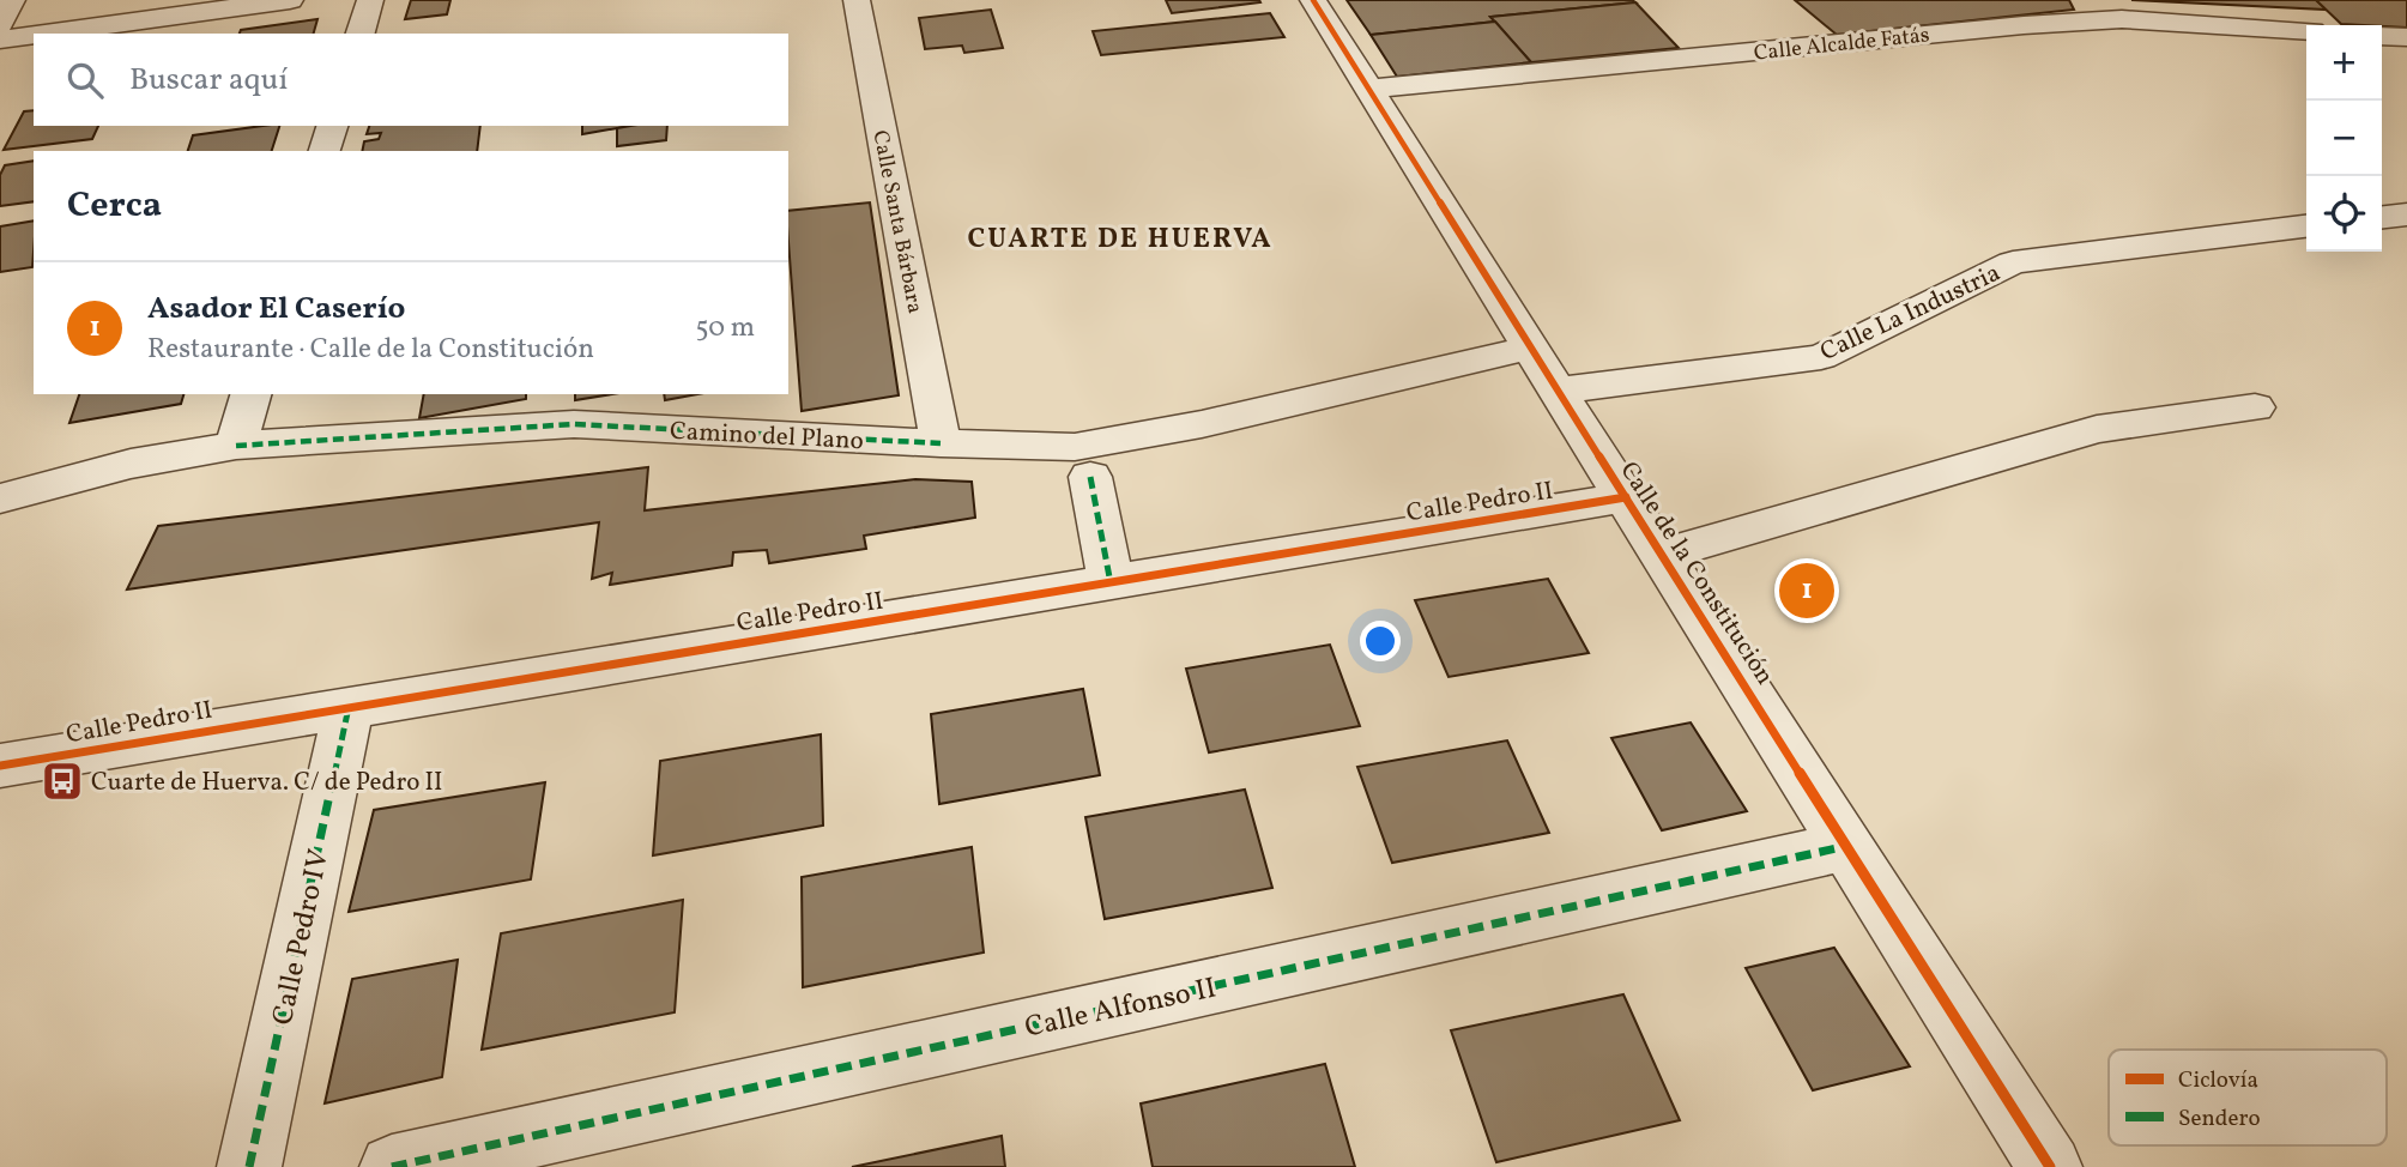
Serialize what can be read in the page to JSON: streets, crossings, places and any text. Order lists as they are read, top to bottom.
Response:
{
  "streets": {
    "street": [
      "Calle Alcalde Fatás",
      "Calle Santa Bárbara",
      "Calle La Industria",
      "Camino del Plano",
      "Calle Pedro II",
      "Calle de la Constitución",
      "Calle Pedro IV",
      "Calle Alfonso II"
    ]
  },
  "crossings": [
    ["Calle Alcalde Fatás", "Calle de la Constitución"],
    ["Calle Santa Bárbara", "Camino del Plano"],
    ["Calle La Industria", "Calle de la Constitución"],
    ["Camino del Plano", "Calle de la Constitución"],
    ["Calle Pedro II", "Calle de la Constitución"],
    ["Calle Pedro II", "Calle Pedro IV"],
    ["Calle de la Constitución", "Calle Alfonso II"]
  ],
  "districts": ["CUARTE DE HUERVA"],
  "places": {
    "bus stop": ["Cuarte de Huerva. C/ de Pedro II"]
  },
  "legend": ["Ciclovía", "Sendero"],
  "page": {
    "map_buttons": ["+", "−"],
    "search": "Buscar aquí",
    "heading": "Cerca",
    "list": [
      {
        "mark": "1",
        "name": "Asador El Caserío",
        "note": "Restaurante · Calle de la Constitución",
        "value": "50 m"
      }
    ],
    "pins": "1"
  }
}
